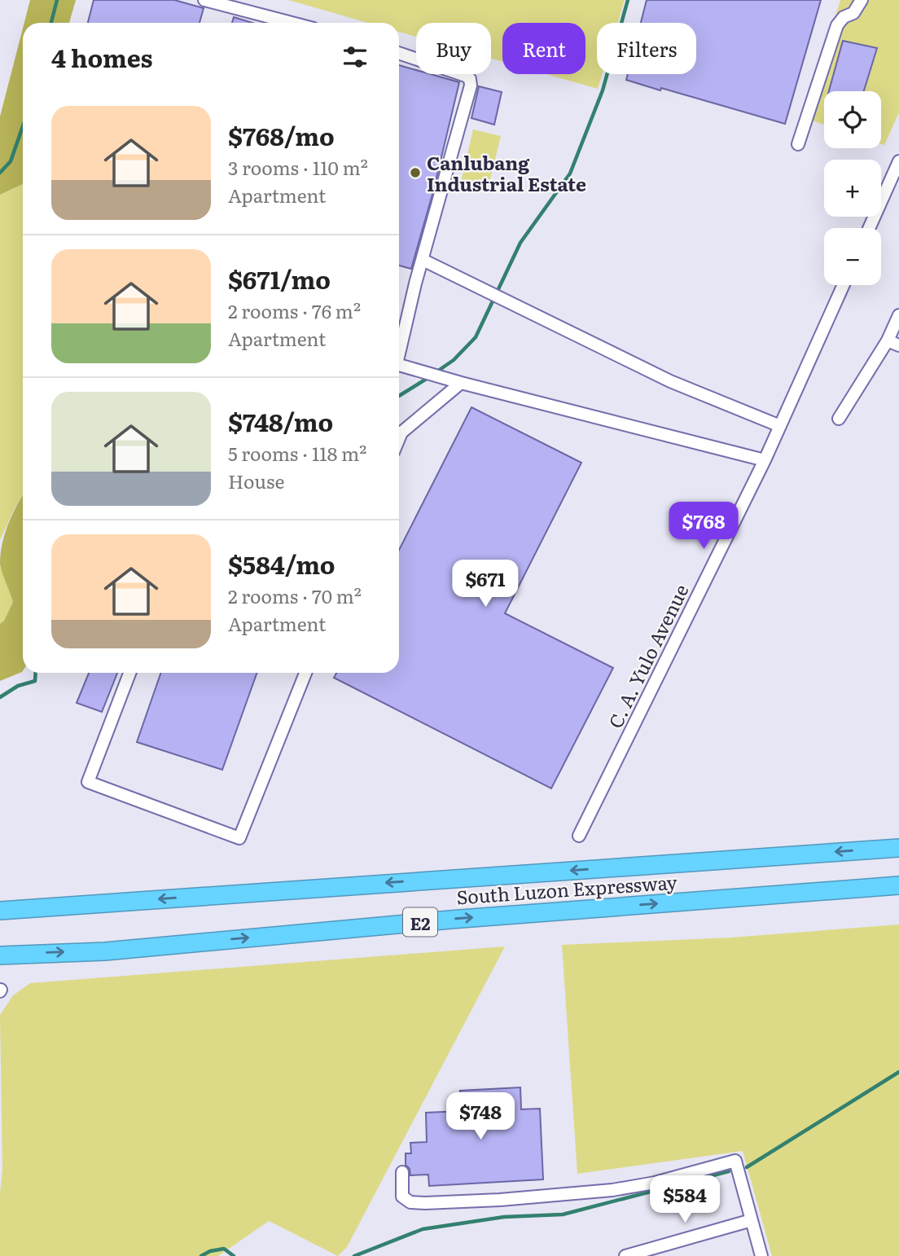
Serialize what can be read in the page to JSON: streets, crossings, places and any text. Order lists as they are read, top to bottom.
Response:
{
  "streets": {
    "highway": ["South Luzon Expressway", "E2"],
    "street": ["C. A. Yulo Avenue"]
  },
  "places": ["Canlubang Industrial Estate"],
  "page": {
    "chip": ["Buy", "Rent", "Filters"],
    "heading": "4 homes",
    "map_buttons": ["+", "−"],
    "list": [
      {
        "name": "$768/mo",
        "note": "3 rooms · 110 m² · Apartment"
      },
      {
        "name": "$671/mo",
        "note": "2 rooms · 76 m² · Apartment"
      },
      {
        "name": "$748/mo",
        "note": "5 rooms · 118 m² · House"
      },
      {
        "name": "$584/mo",
        "note": "2 rooms · 70 m² · Apartment"
      }
    ],
    "price": [
      "$768",
      "$671",
      "$748",
      "$584"
    ]
  }
}
